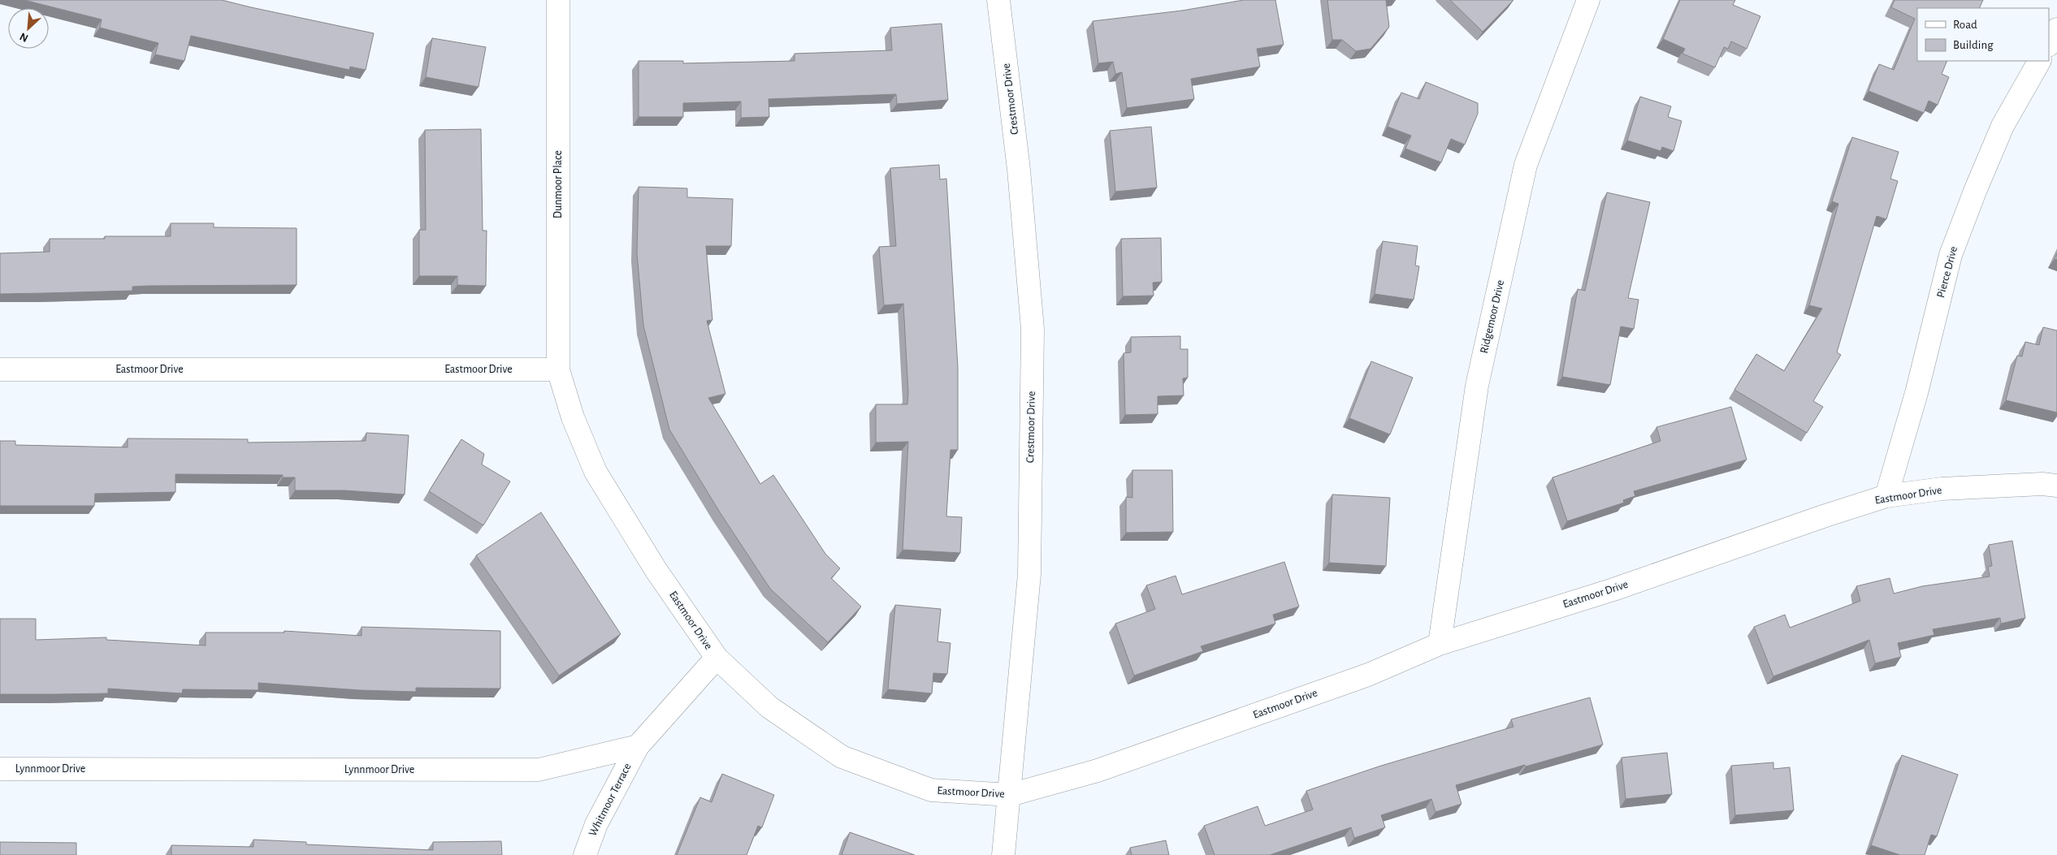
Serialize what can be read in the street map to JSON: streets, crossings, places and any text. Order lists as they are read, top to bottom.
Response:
{
  "streets": {
    "street": [
      "Crestmoor Drive",
      "Dunmoor Place",
      "Pierce Drive",
      "Ridgemoor Drive",
      "Eastmoor Drive",
      "Lynnmoor Drive",
      "Whitmoor Terrace"
    ]
  },
  "crossings": [
    ["Crestmoor Drive", "Eastmoor Drive"],
    ["Dunmoor Place", "Eastmoor Drive"],
    ["Pierce Drive", "Eastmoor Drive"],
    ["Ridgemoor Drive", "Eastmoor Drive"],
    ["Lynnmoor Drive", "Whitmoor Terrace"]
  ],
  "legend": ["Road", "Building"],
  "north": "bottom left"
}
